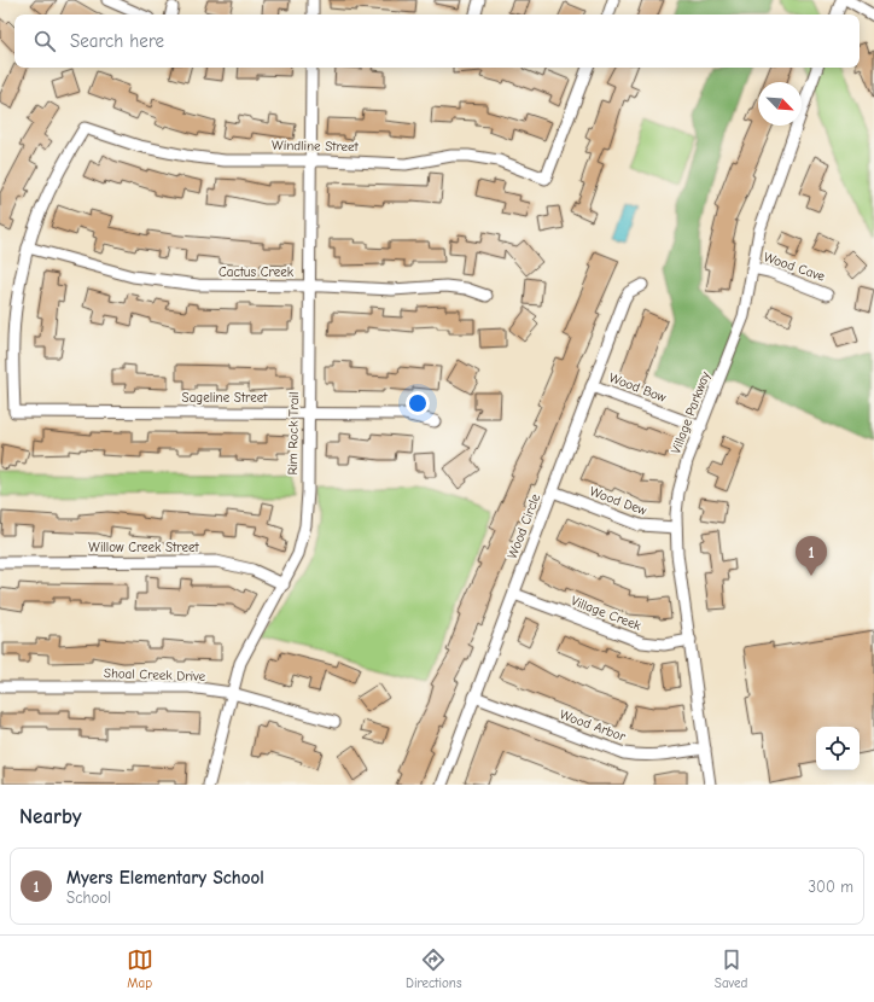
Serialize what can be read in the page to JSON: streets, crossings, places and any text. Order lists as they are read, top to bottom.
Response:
{
  "streets": {
    "street": [
      "Windline Street",
      "Wood Cave",
      "Cactus Creek",
      "Wood Bow",
      "Sageline Street",
      "Village Parkway",
      "Rim Rock Trail",
      "Wood Dew",
      "Wood Circle",
      "Willow Creek Street",
      "Village Creek",
      "Shoal Creek Drive",
      "Wood Arbor"
    ]
  },
  "crossings": [
    ["Windline Street", "Cactus Creek"],
    ["Windline Street", "Sageline Street"],
    ["Windline Street", "Rim Rock Trail"],
    ["Wood Cave", "Village Parkway"],
    ["Cactus Creek", "Sageline Street"],
    ["Cactus Creek", "Rim Rock Trail"],
    ["Wood Bow", "Village Parkway"],
    ["Wood Bow", "Wood Circle"],
    ["Sageline Street", "Rim Rock Trail"],
    ["Village Parkway", "Wood Dew"],
    ["Village Parkway", "Village Creek"],
    ["Village Parkway", "Wood Arbor"],
    ["Rim Rock Trail", "Willow Creek Street"],
    ["Rim Rock Trail", "Shoal Creek Drive"],
    ["Wood Dew", "Wood Circle"],
    ["Wood Circle", "Village Creek"],
    ["Wood Circle", "Wood Arbor"]
  ],
  "north": "bottom right",
  "page": {
    "search": "Search here",
    "pins": "1",
    "heading": "Nearby",
    "list": [
      {
        "mark": "1",
        "name": "Myers Elementary School",
        "note": "School",
        "value": "300 m"
      }
    ],
    "nav": ["Map", "Directions", "Saved"]
  }
}
